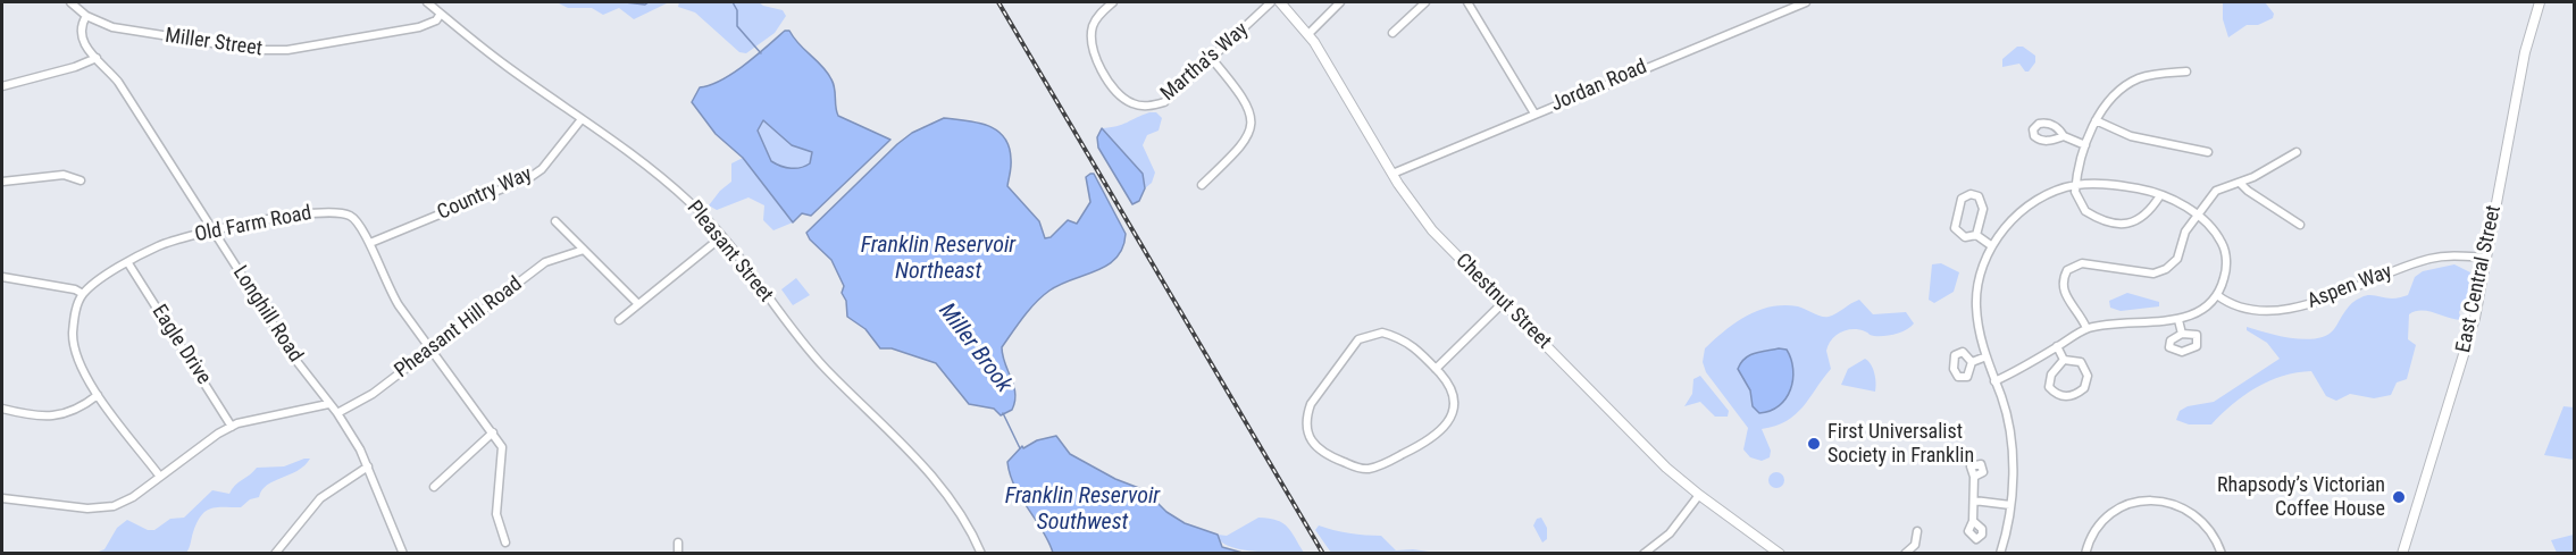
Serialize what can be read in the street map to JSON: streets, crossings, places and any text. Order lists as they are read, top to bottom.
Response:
{
  "streets": {
    "main road": ["East Central Street", "Chestnut Street"],
    "street": [
      "Miller Street",
      "Martha's Way",
      "Jordan Road",
      "Country Way",
      "Old Farm Road",
      "Pleasant Street",
      "Aspen Way",
      "Longhill Road",
      "Pheasant Hill Road",
      "Eagle Drive"
    ]
  },
  "crossings": [
    ["Miller Street", "Pleasant Street"],
    ["Miller Street", "Longhill Road"],
    ["Jordan Road", "Chestnut Street"],
    ["Country Way", "Old Farm Road"],
    ["Country Way", "Pleasant Street"],
    ["Old Farm Road", "Longhill Road"],
    ["Old Farm Road", "Pheasant Hill Road"],
    ["Old Farm Road", "Eagle Drive"],
    ["East Central Street", "Aspen Way"],
    ["Longhill Road", "Pheasant Hill Road"]
  ],
  "water": ["Franklin Reservoir Northeast", "Miller Brook", "Franklin Reservoir Southwest"],
  "places": ["First Universalist Society in Franklin", "Rhapsody’s Victorian Coffee House"]
}
